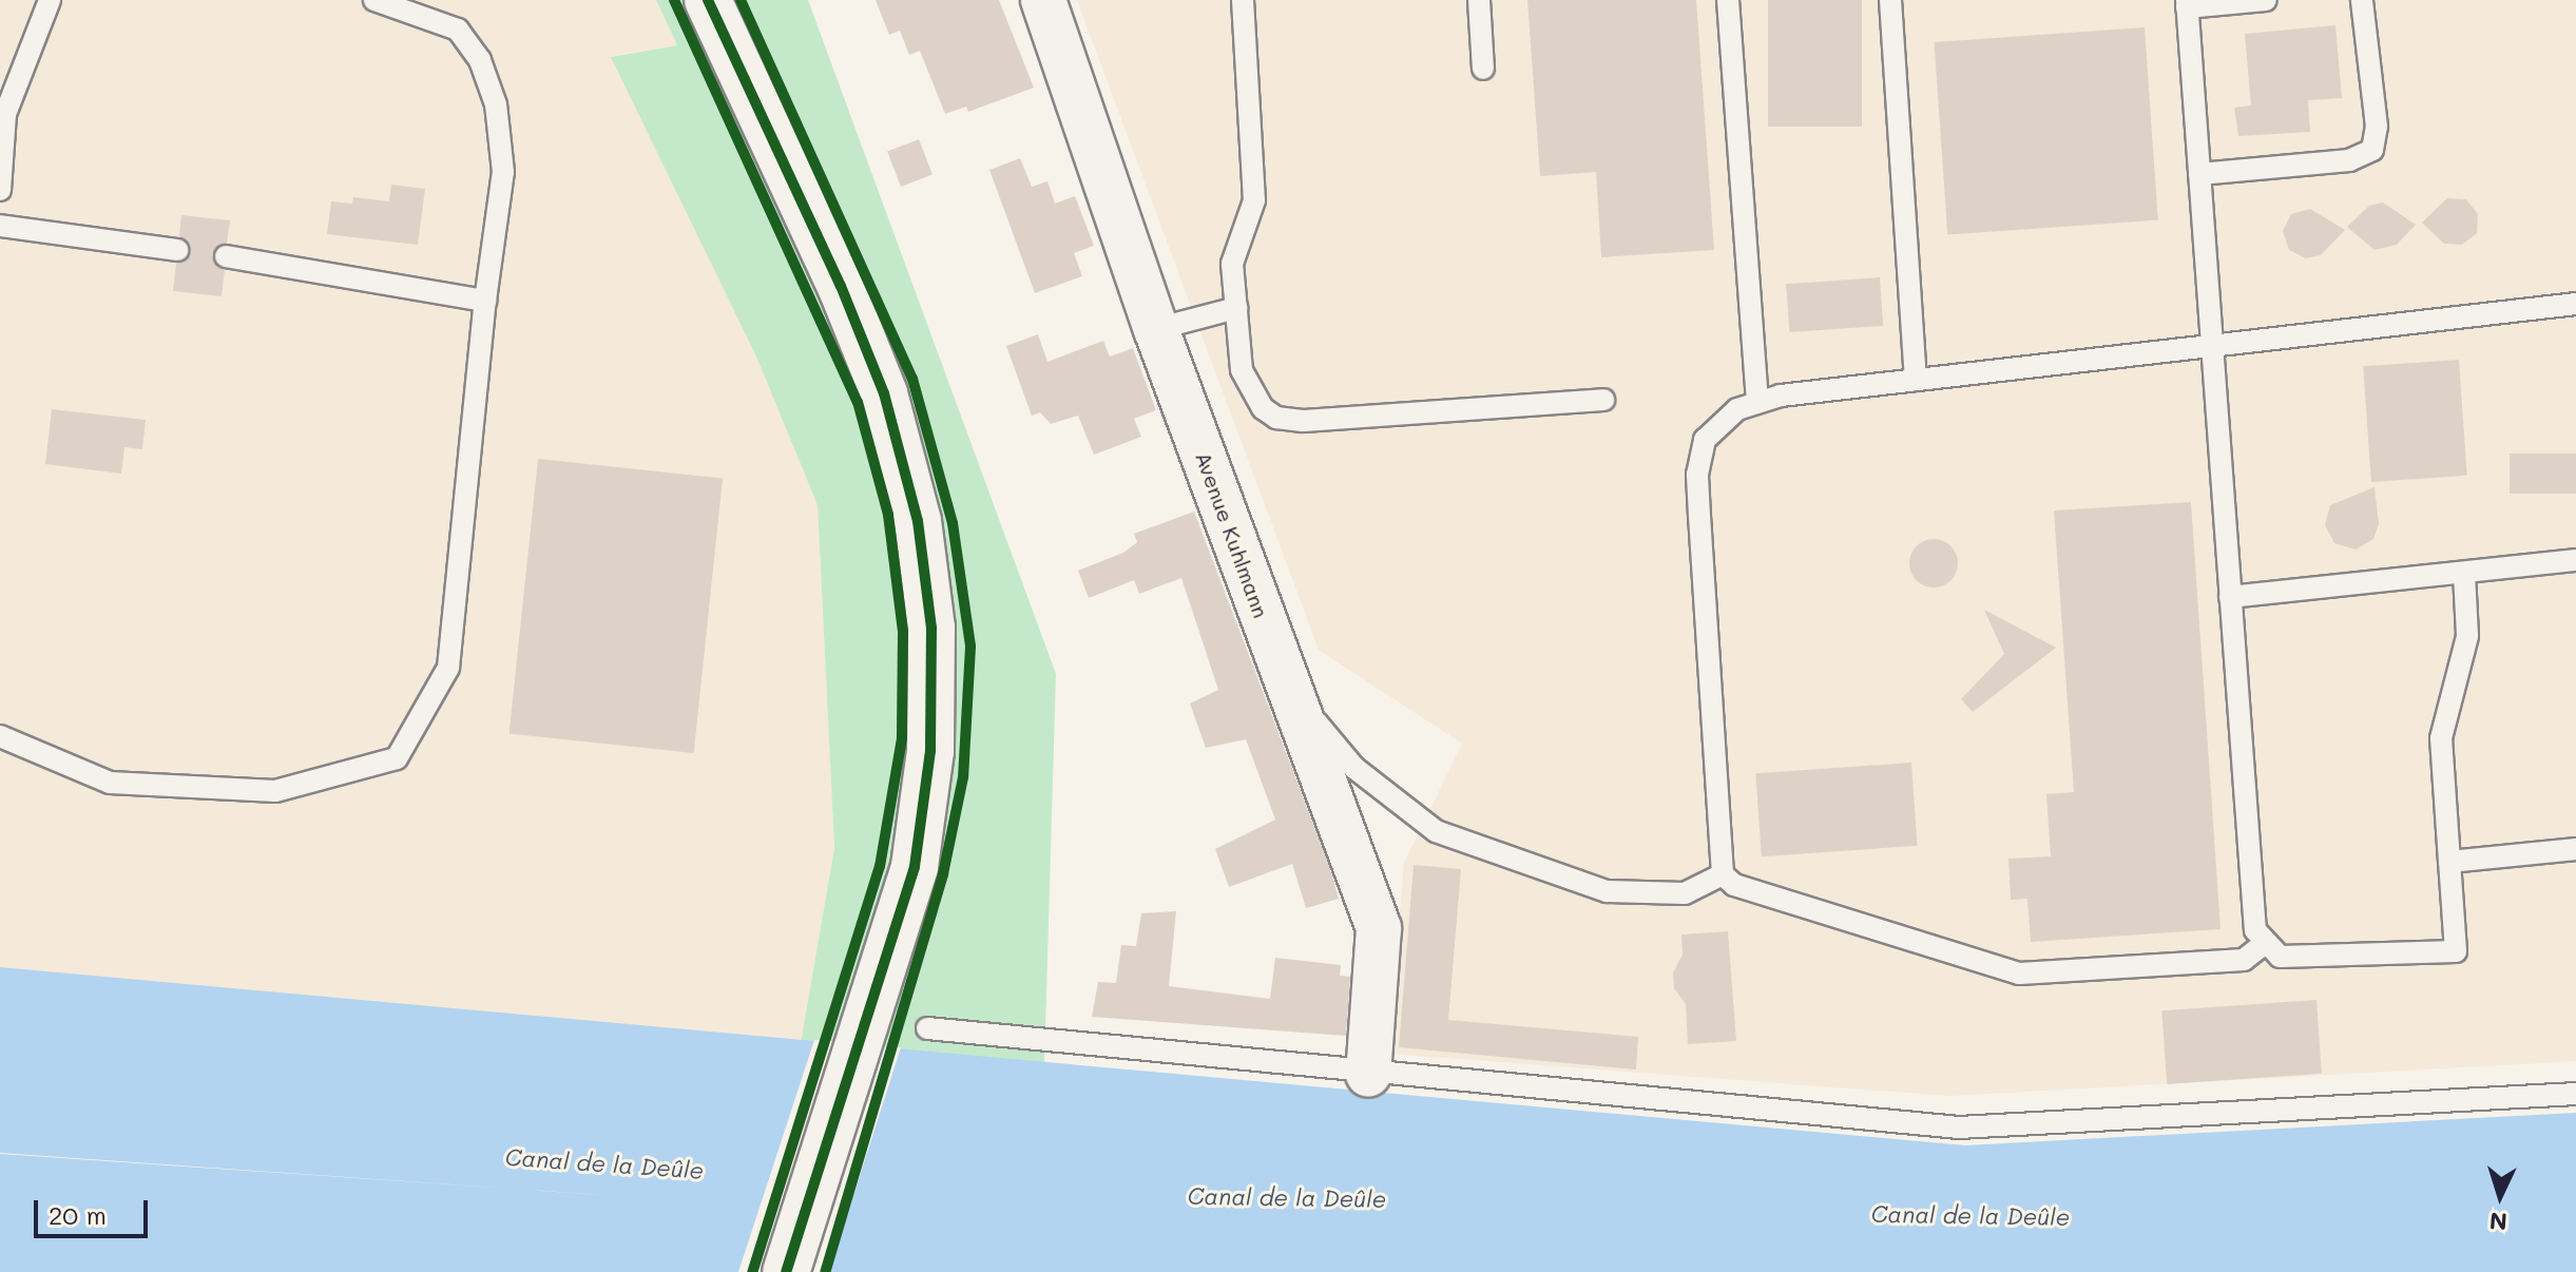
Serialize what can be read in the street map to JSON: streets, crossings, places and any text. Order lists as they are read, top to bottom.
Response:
{
  "streets": {
    "street": ["Avenue Kuhlmann"]
  },
  "water": ["Canal de la Deûle"],
  "scale_bar": "20 m",
  "north": "bottom"
}
